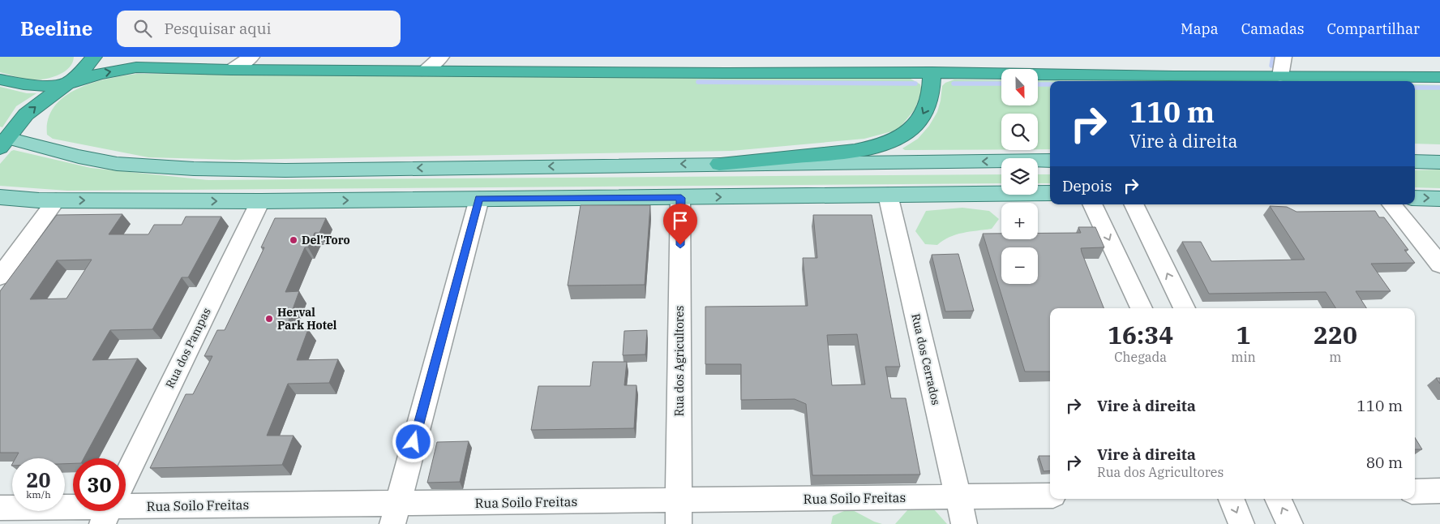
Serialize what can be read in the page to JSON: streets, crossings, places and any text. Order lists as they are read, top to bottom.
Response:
{
  "streets": {
    "street": [
      "Rua dos Pampas",
      "Rua dos Cerrados",
      "Rua dos Agricultores",
      "Rua Soilo Freitas"
    ]
  },
  "crossings": [
    ["Rua dos Cerrados", "Rua Soilo Freitas"],
    ["Rua dos Agricultores", "Rua Soilo Freitas"]
  ],
  "places": ["Del'Toro", "Herval Park Hotel"],
  "north": "bottom",
  "page": {
    "header": "Beeline",
    "search": "Pesquisar aqui",
    "nav": ["Mapa", "Camadas", "Compartilhar"],
    "map_buttons": ["+", "−"],
    "turn": ["110 m", "Vire à direita"],
    "then": "Depois",
    "eta": [
      "16:34",
      "Chegada",
      "1",
      "min",
      "220",
      "m"
    ],
    "list": [
      {
        "name": "Vire à direita",
        "value": "110 m"
      },
      {
        "name": "Vire à direita",
        "note": "Rua dos Agricultores",
        "value": "80 m"
      }
    ],
    "speed": "20 km/h",
    "limit": "30"
  }
}
